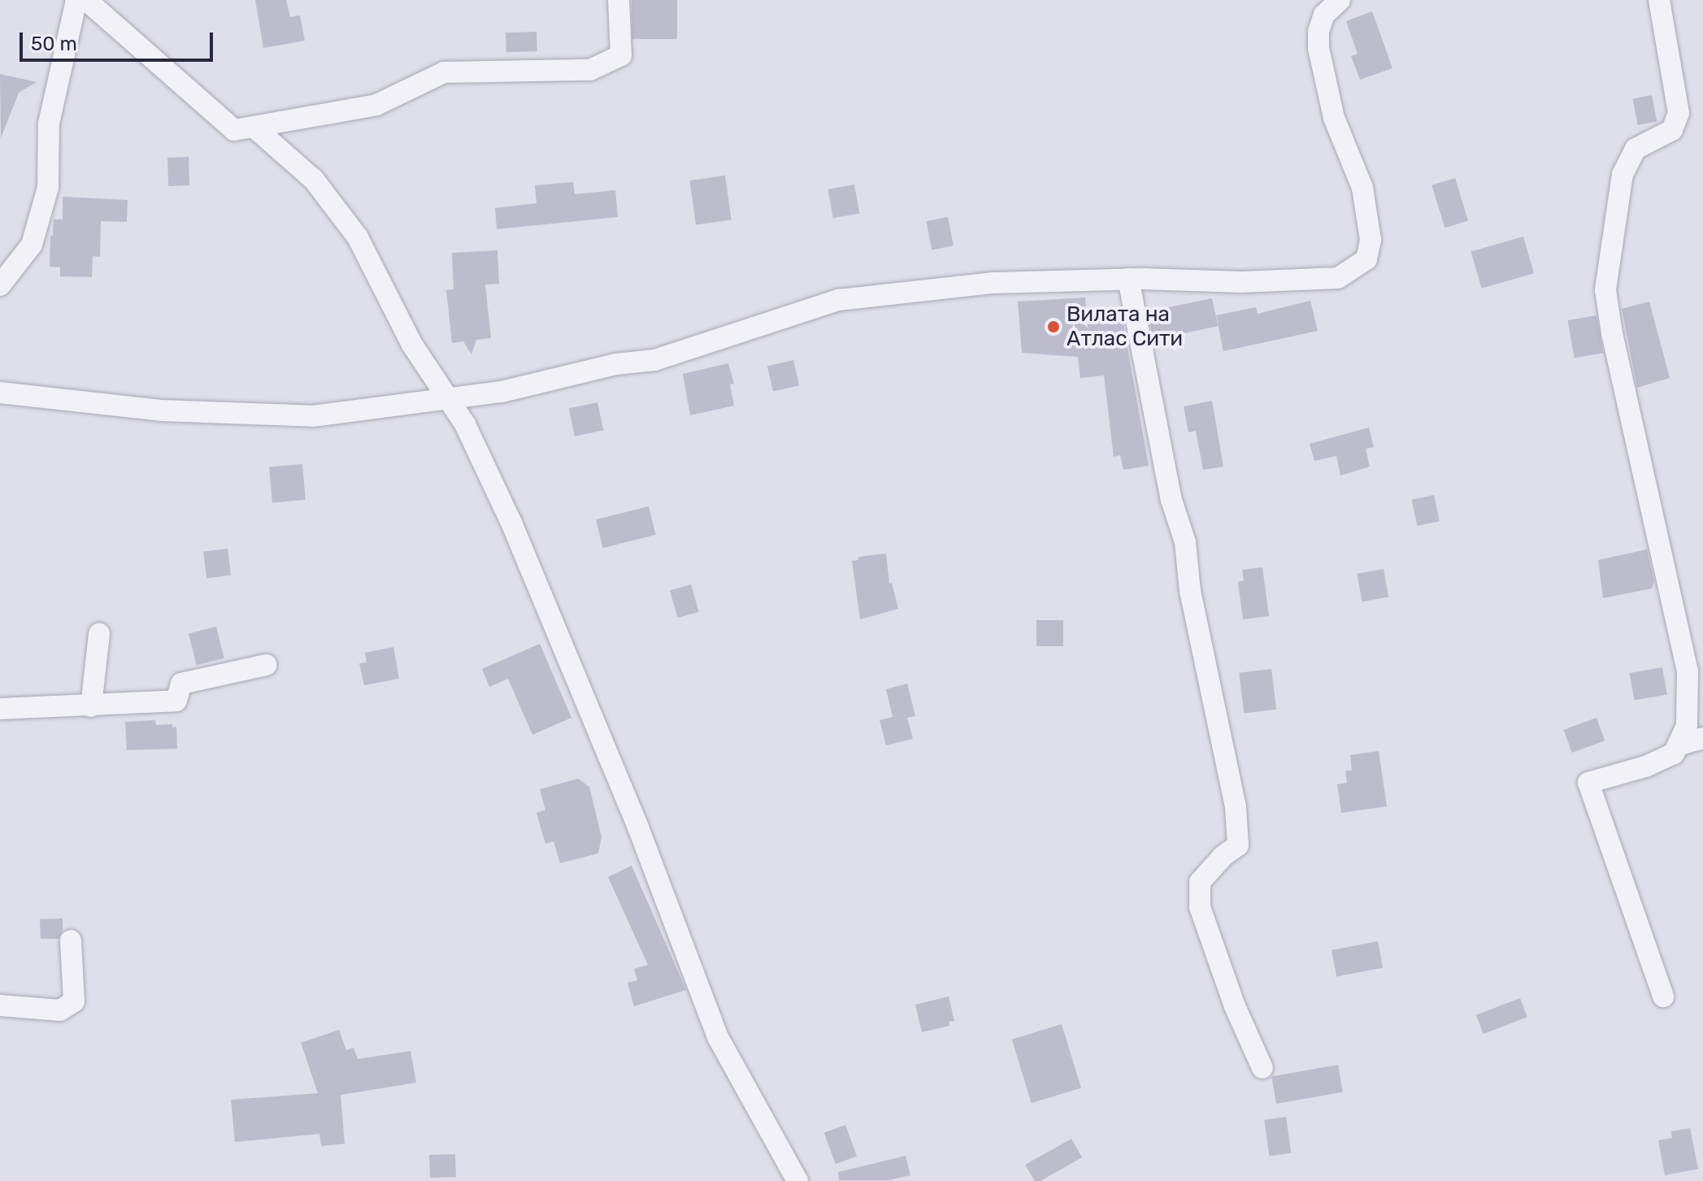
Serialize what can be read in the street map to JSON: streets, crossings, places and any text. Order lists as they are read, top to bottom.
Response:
{
  "places": ["Вилата на Атлас Сити"],
  "scale_bar": "50 m"
}
